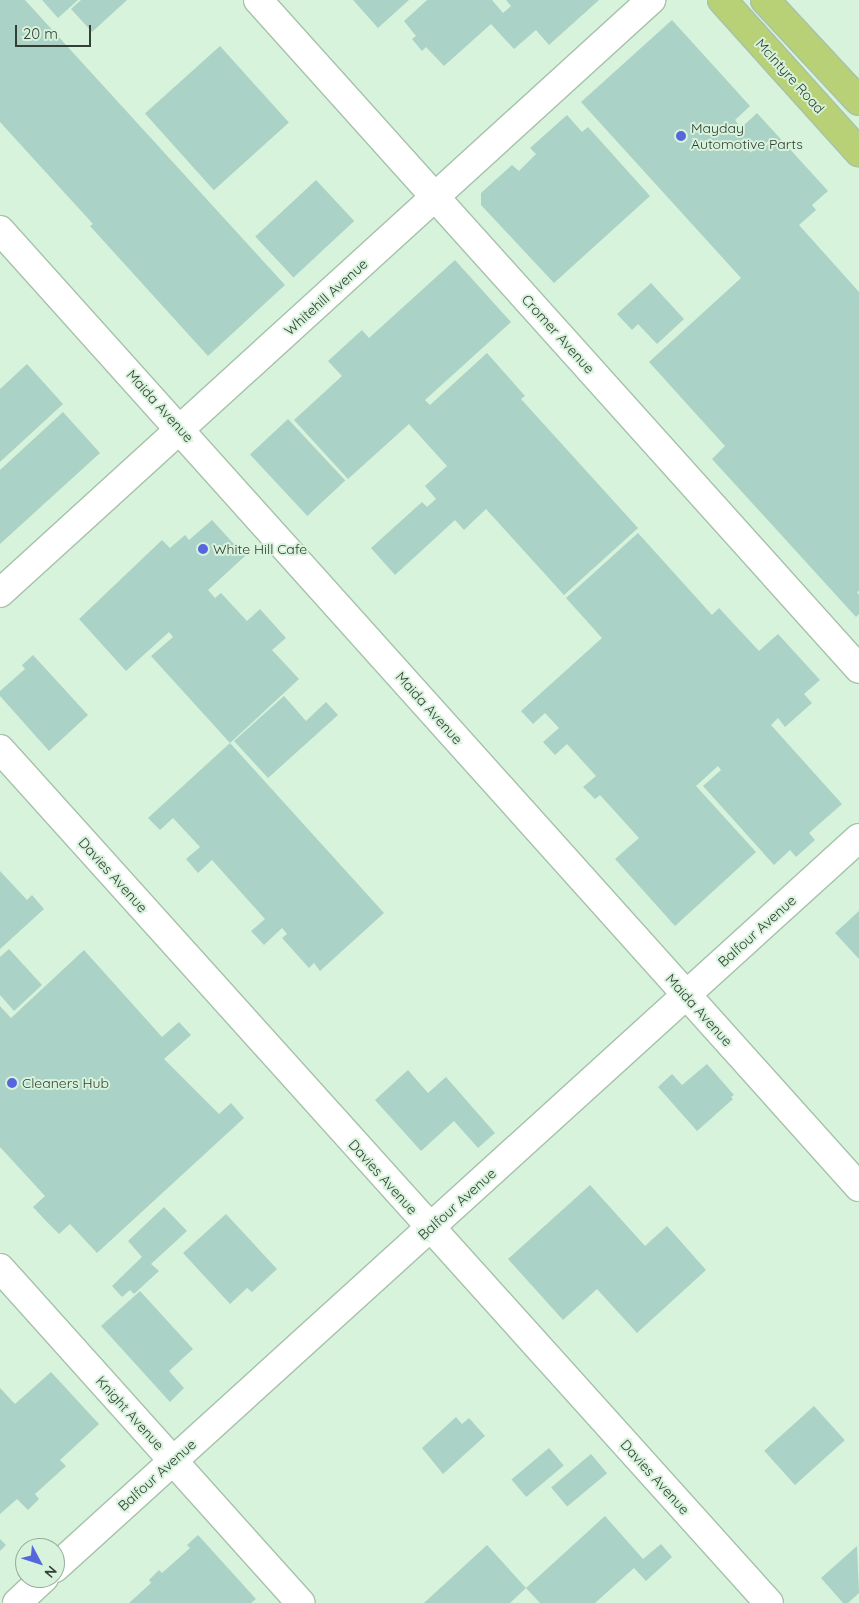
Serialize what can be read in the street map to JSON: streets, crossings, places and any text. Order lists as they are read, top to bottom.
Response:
{
  "streets": {
    "main road": ["McIntyre Road"],
    "street": [
      "Whitehill Avenue",
      "Cromer Avenue",
      "Maida Avenue",
      "Davies Avenue",
      "Balfour Avenue",
      "Knight Avenue"
    ]
  },
  "crossings": [
    ["Whitehill Avenue", "Cromer Avenue"],
    ["Whitehill Avenue", "Maida Avenue"],
    ["Maida Avenue", "Balfour Avenue"],
    ["Davies Avenue", "Balfour Avenue"],
    ["Balfour Avenue", "Knight Avenue"]
  ],
  "places": ["Mayday Automotive Parts", "White Hill Cafe", "Cleaners Hub"],
  "scale_bar": "20 m",
  "north": "bottom right"
}
